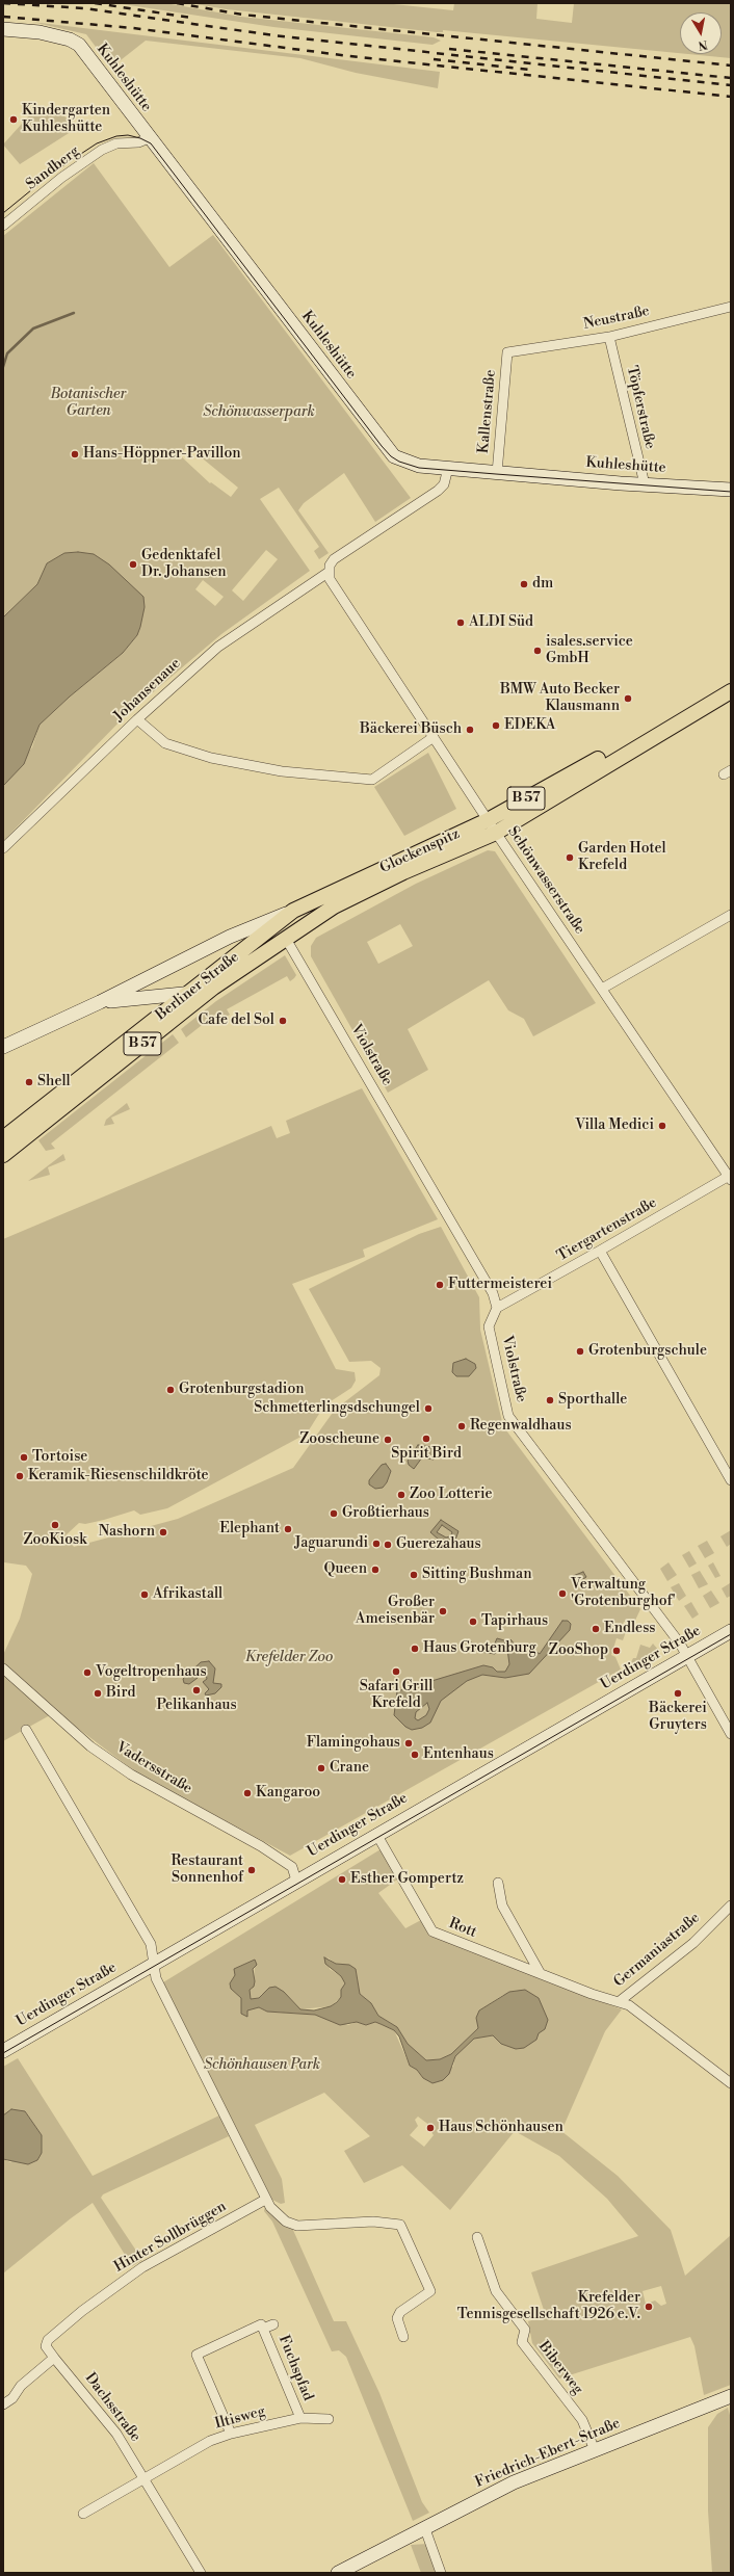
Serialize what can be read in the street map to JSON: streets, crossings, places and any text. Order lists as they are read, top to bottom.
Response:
{
  "streets": {
    "main road": ["B 57", "Glockenspitz", "Berliner Straße"],
    "street": [
      "Kuhleshütte",
      "Sandberg",
      "Neustraße",
      "Töpferstraße",
      "Kallenstraße",
      "Johansenaue",
      "Schönwasserstraße",
      "Violstraße",
      "Tiergartenstraße",
      "Uerdinger Straße",
      "Vadersstraße",
      "Rott",
      "Germaniastraße",
      "Hinter Sollbrüggen",
      "Fuchspfad",
      "Biberweg",
      "Dachsstraße",
      "Iltisweg",
      "Friedrich-Ebert-Straße"
    ]
  },
  "crossings": [
    ["Kuhleshütte", "Sandberg"],
    ["Kuhleshütte", "Töpferstraße"],
    ["Kuhleshütte", "Kallenstraße"],
    ["Neustraße", "Töpferstraße"],
    ["Neustraße", "Kallenstraße"],
    ["Johansenaue", "Schönwasserstraße"],
    ["Glockenspitz", "Schönwasserstraße"],
    ["Glockenspitz", "Berliner Straße"],
    ["Glockenspitz", "Violstraße"],
    ["Schönwasserstraße", "Tiergartenstraße"],
    ["Berliner Straße", "Violstraße"],
    ["Violstraße", "Tiergartenstraße"],
    ["Violstraße", "Uerdinger Straße"],
    ["Uerdinger Straße", "Vadersstraße"],
    ["Uerdinger Straße", "Rott"],
    ["Rott", "Germaniastraße"],
    ["Hinter Sollbrüggen", "Dachsstraße"],
    ["Fuchspfad", "Iltisweg"],
    ["Biberweg", "Friedrich-Ebert-Straße"],
    ["Dachsstraße", "Iltisweg"]
  ],
  "parks": [
    "Botanischer Garten",
    "Schönwasserpark",
    "Krefelder Zoo",
    "Schönhausen Park"
  ],
  "places": [
    "Kindergarten Kuhleshütte",
    "Hans-Höppner-Pavillon",
    "Gedenktafel Dr. Johansen",
    "dm",
    "ALDI Süd",
    "isales.service GmbH",
    "BMW Auto Becker Klausmann",
    "EDEKA",
    "Bäckerei Büsch",
    "Garden Hotel Krefeld",
    "Cafe del Sol",
    "Shell",
    "Villa Medici",
    "Futtermeisterei",
    "Grotenburgschule",
    "Grotenburgstadion",
    "Sporthalle",
    "Schmetterlingsdschungel",
    "Regenwaldhaus",
    "Spirit Bird",
    "Zooscheune",
    "Tortoise",
    "Keramik-Riesenschildkröte",
    "Zoo Lotterie",
    "Großtierhaus",
    "ZooKiosk",
    "Elephant",
    "Nashorn",
    "Jaguarundi",
    "Guerezahaus",
    "Queen",
    "Sitting Bushman",
    "Verwaltung 'Grotenburghof'",
    "Afrikastall",
    "Großer Ameisenbär",
    "Tapirhaus",
    "Endless",
    "Haus Grotenburg",
    "ZooShop",
    "Safari Grill Krefeld",
    "Vogeltropenhaus",
    "Pelikanhaus",
    "Bird",
    "Bäckerei Gruyters",
    "Flamingohaus",
    "Entenhaus",
    "Crane",
    "Kangaroo",
    "Restaurant Sonnenhof",
    "Esther Gompertz",
    "Haus Schönhausen",
    "Krefelder Tennisgesellschaft 1926 e.V."
  ],
  "north": "bottom"
}
